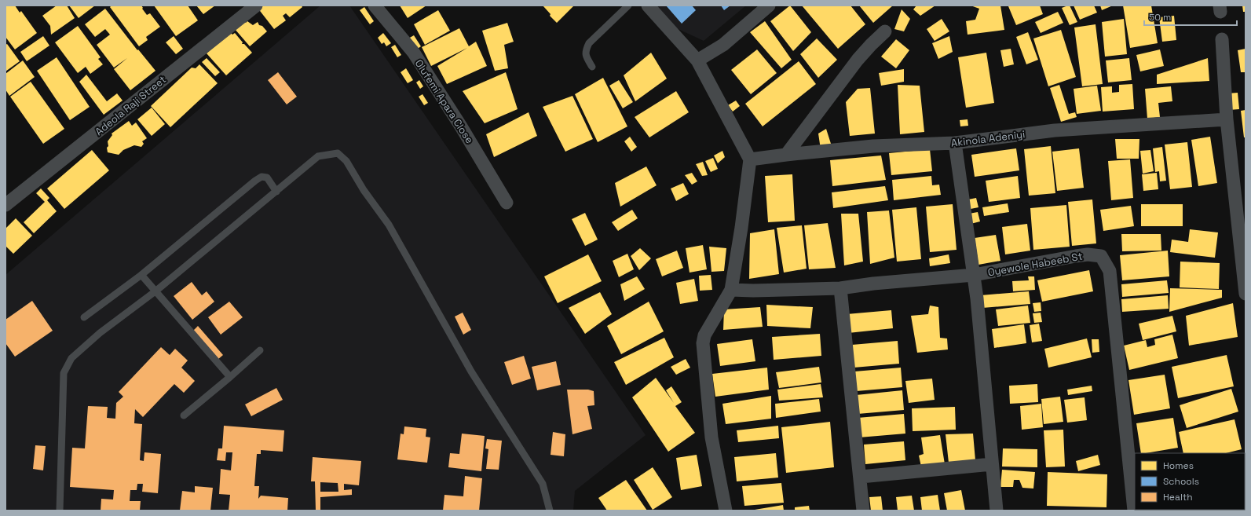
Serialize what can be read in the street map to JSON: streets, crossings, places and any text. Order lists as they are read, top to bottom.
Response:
{
  "streets": {
    "street": [
      "Olufemi Apara Close",
      "Adeola Raji Street",
      "Akinola Adeniyi",
      "Oyewole Habeeb St"
    ]
  },
  "legend": ["Homes", "Schools", "Health"],
  "scale_bar": "50 m"
}
